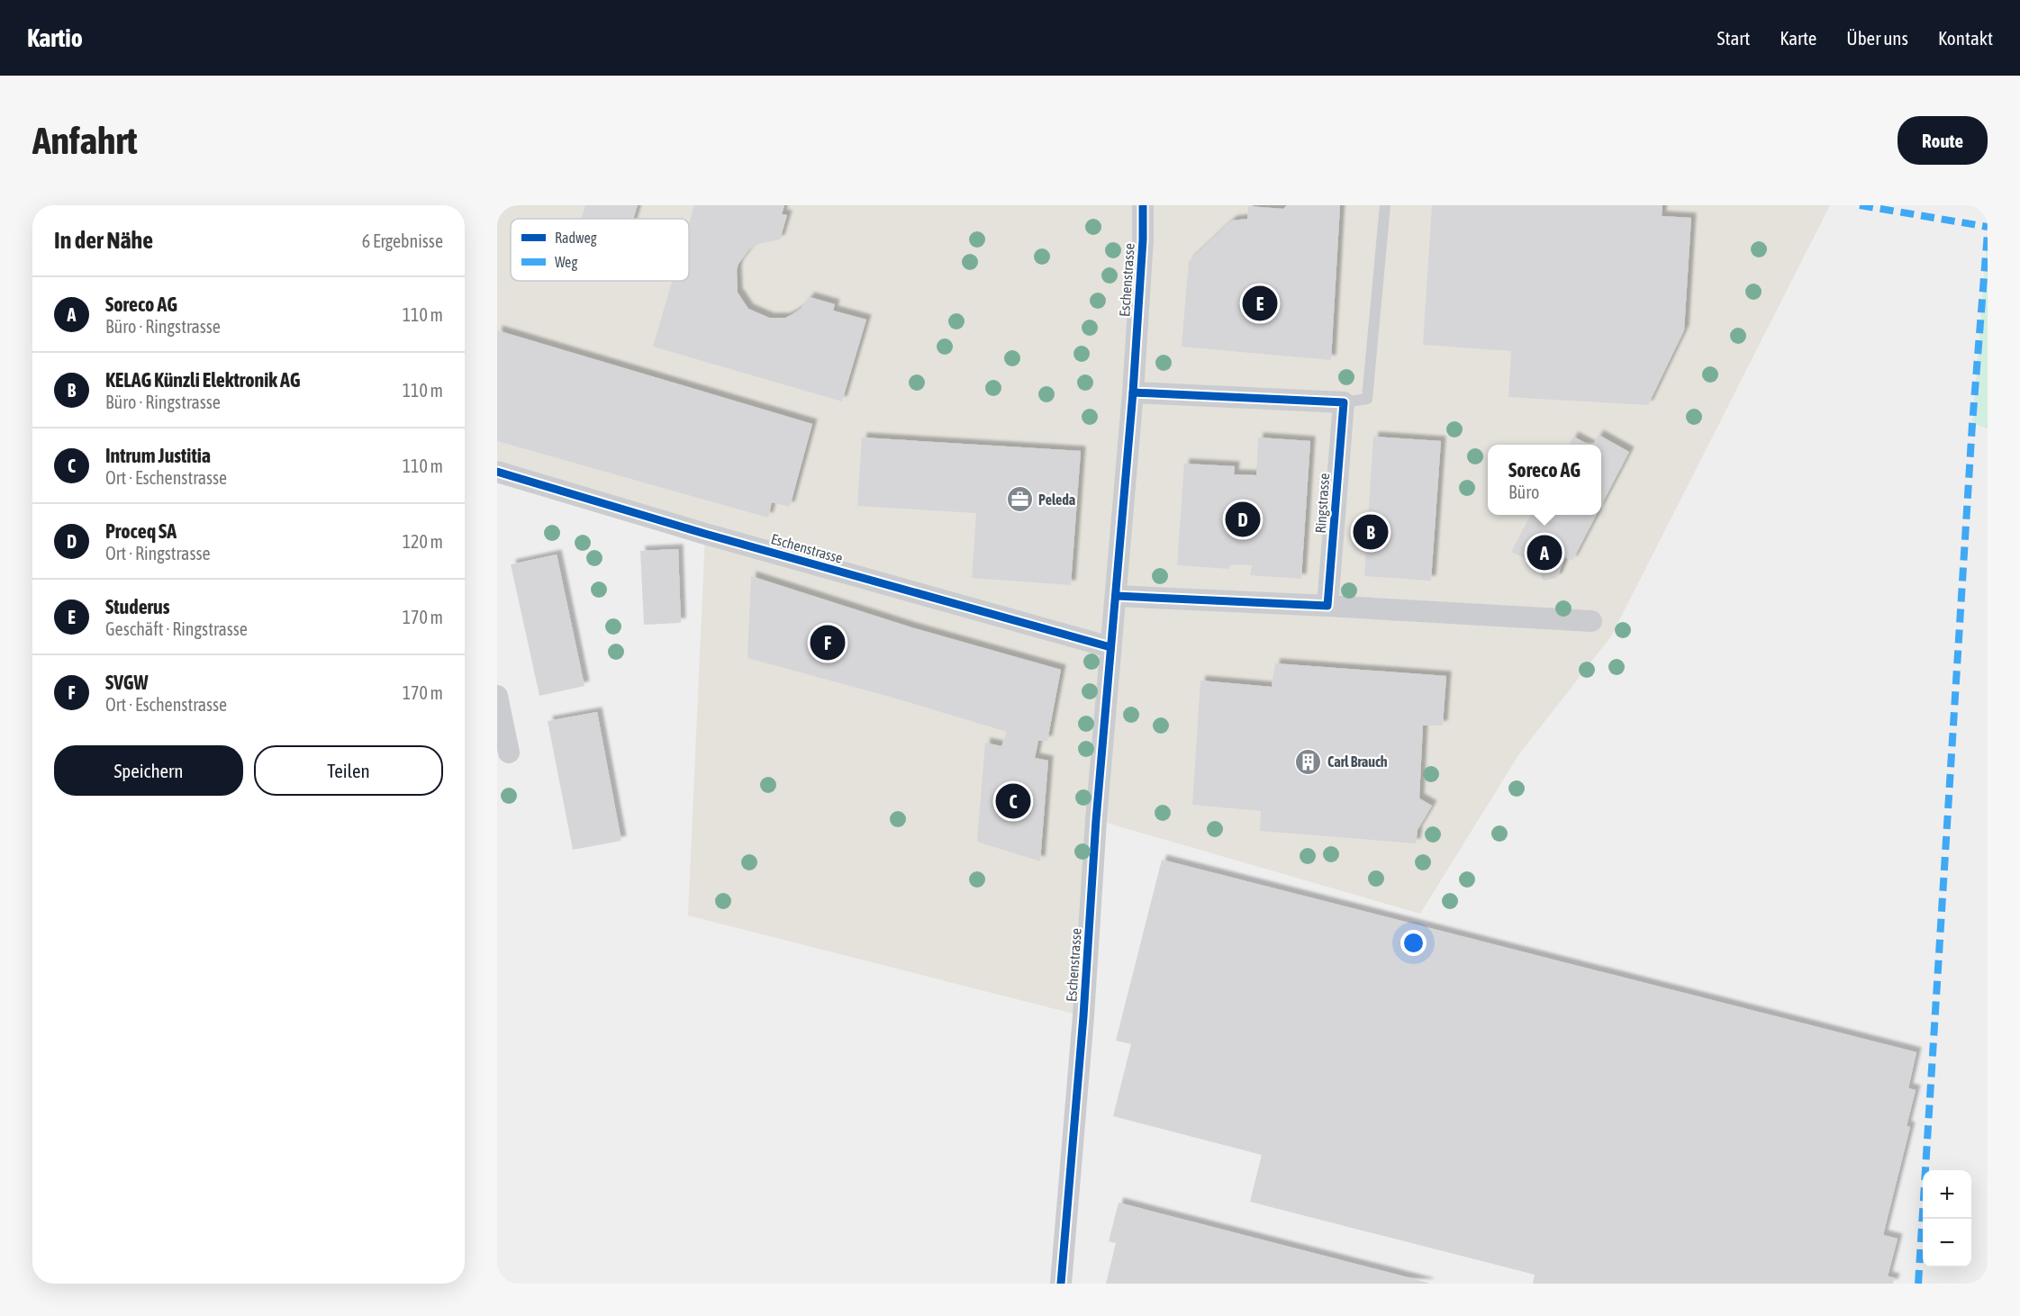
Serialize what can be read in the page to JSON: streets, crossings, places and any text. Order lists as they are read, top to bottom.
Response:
{
  "streets": {
    "street": ["Eschenstrasse", "Ringstrasse"]
  },
  "places": {
    "office": ["Peleda"],
    "building": ["Carl Brauch"]
  },
  "legend": ["Radweg", "Weg"],
  "page": {
    "header": "Kartio",
    "nav": [
      "Start",
      "Karte",
      "Über uns",
      "Kontakt"
    ],
    "buttons": [
      "Route",
      ["Speichern", "Teilen"]
    ],
    "title": "Anfahrt",
    "heading": ["In der Nähe", "6 Ergebnisse"],
    "list": [
      {
        "mark": "A",
        "name": "Soreco AG",
        "note": "Büro · Ringstrasse",
        "value": "110 m"
      },
      {
        "mark": "B",
        "name": "KELAG Künzli Elektronik AG",
        "note": "Büro · Ringstrasse",
        "value": "110 m"
      },
      {
        "mark": "C",
        "name": "Intrum Justitia",
        "note": "Ort · Eschenstrasse",
        "value": "110 m"
      },
      {
        "mark": "D",
        "name": "Proceq SA",
        "note": "Ort · Ringstrasse",
        "value": "120 m"
      },
      {
        "mark": "E",
        "name": "Studerus",
        "note": "Geschäft · Ringstrasse",
        "value": "170 m"
      },
      {
        "mark": "F",
        "name": "SVGW",
        "note": "Ort · Eschenstrasse",
        "value": "170 m"
      }
    ],
    "pins": [
      "E",
      "D",
      "B",
      "A",
      "F",
      "C"
    ],
    "popup": ["Soreco AG", "Büro"],
    "map_buttons": ["+", "−"]
  }
}
